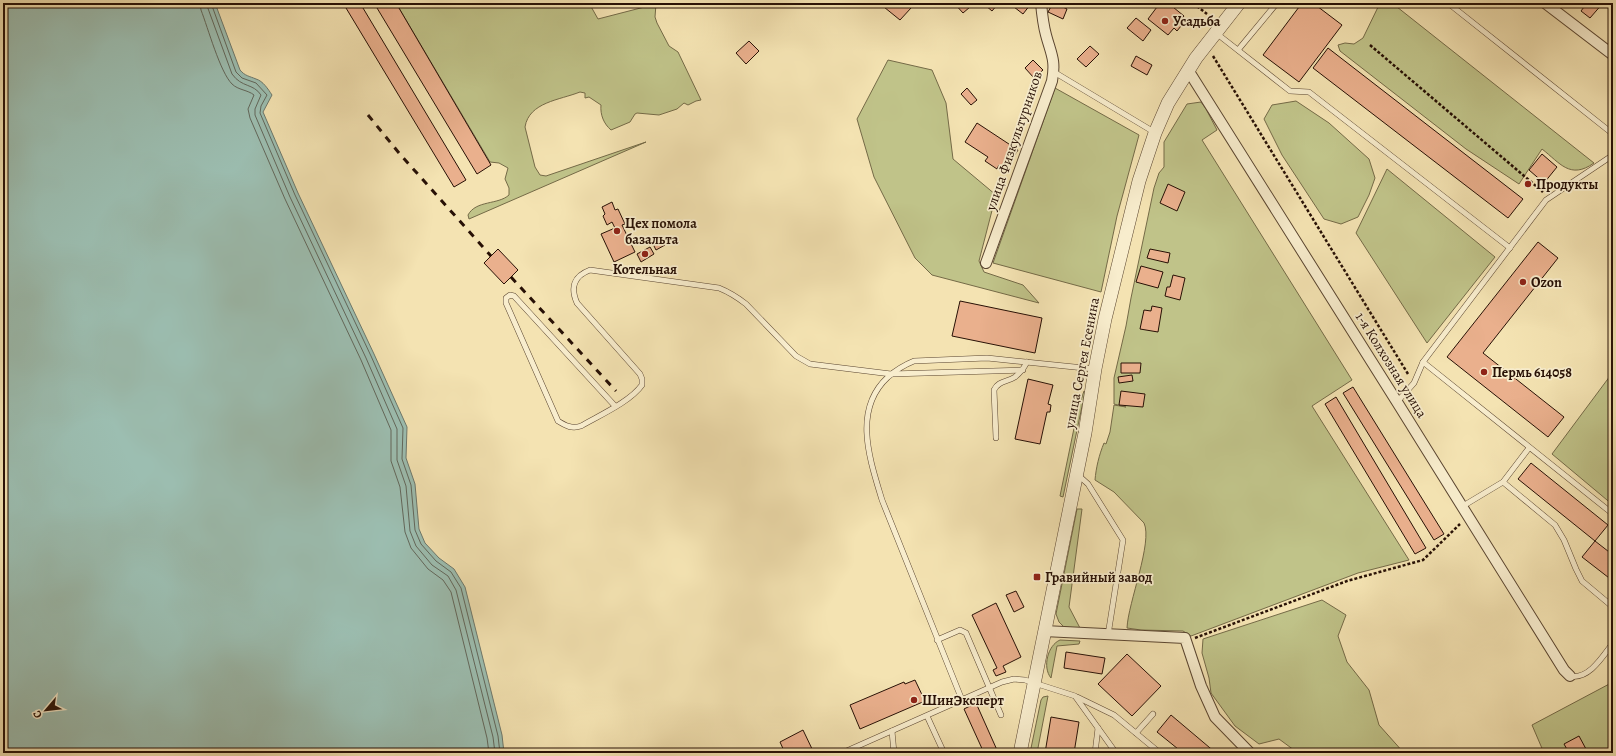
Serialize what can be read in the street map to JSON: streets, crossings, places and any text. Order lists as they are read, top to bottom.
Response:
{
  "streets": {
    "street": ["улица Физкультурников", "улица Сергея Есенина", "1-я Колхозная улица"]
  },
  "crossings": [
    ["улица Сергея Есенина", "1-я Колхозная улица"]
  ],
  "places": {
    "other": [
      "Усадьба",
      "Продукты",
      "Цех помола базальта",
      "Котельная",
      "Ozon",
      "Пермь 614058",
      "ШинЭксперт"
    ],
    "transit": ["Гравийный завод"]
  },
  "north": "bottom left"
}
